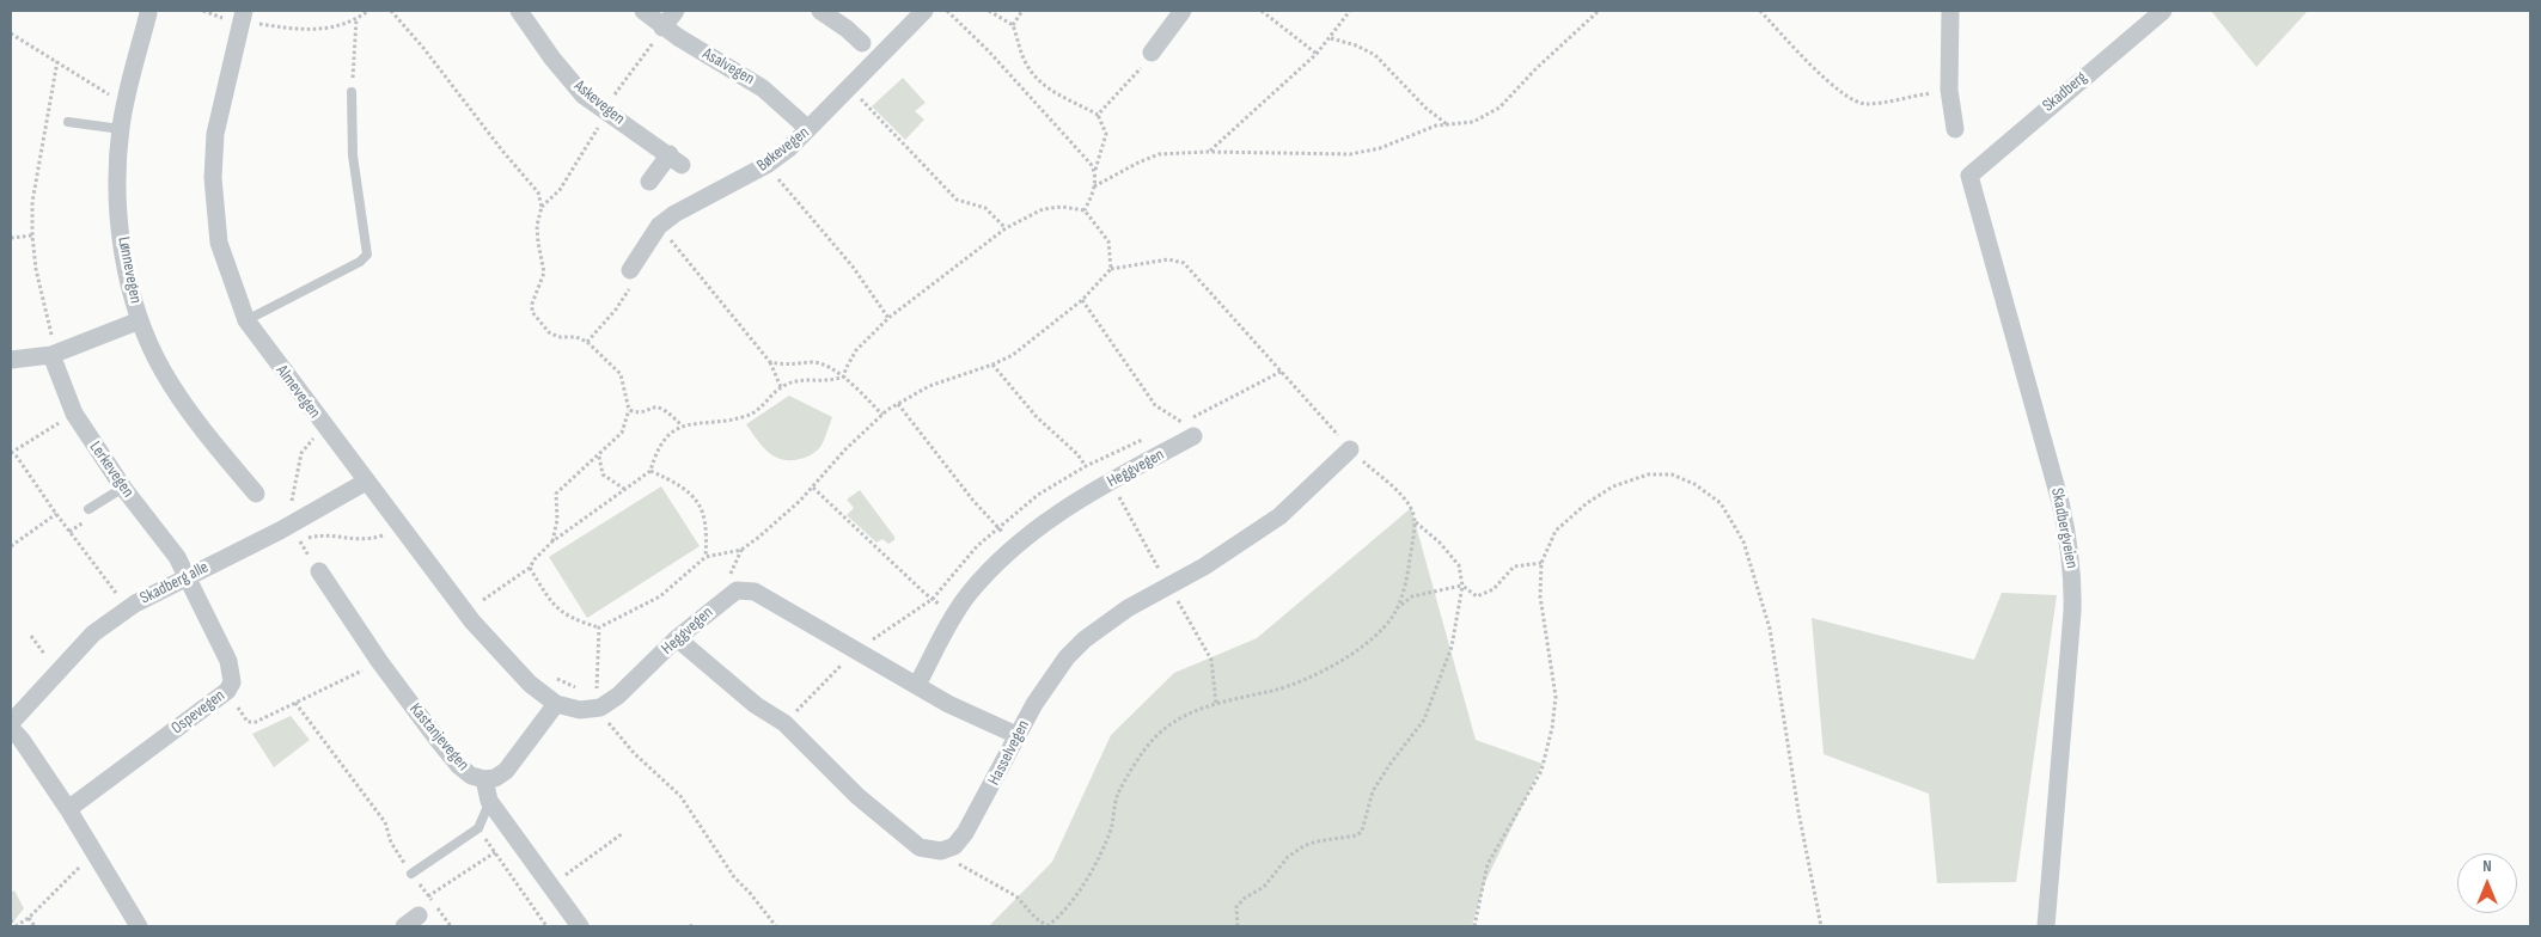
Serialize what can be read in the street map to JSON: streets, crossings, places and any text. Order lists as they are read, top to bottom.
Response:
{
  "streets": {
    "street": [
      "Asalvegen",
      "Skadberg",
      "Askevegen",
      "Bøkevegen",
      "Lønnevegen",
      "Almevegen",
      "Heggvegen",
      "Lerkevegen",
      "Skadbergveien",
      "Skadberg alle",
      "Ospevegen",
      "Kastanjevegen",
      "Hasselvegen"
    ]
  },
  "crossings": [
    ["Asalvegen", "Bøkevegen"],
    ["Skadberg", "Skadbergveien"],
    ["Almevegen", "Skadberg alle"],
    ["Heggvegen", "Hasselvegen"],
    ["Lerkevegen", "Skadberg alle"],
    ["Lerkevegen", "Ospevegen"],
    ["Skadberg alle", "Ospevegen"]
  ],
  "north": "top"
}
